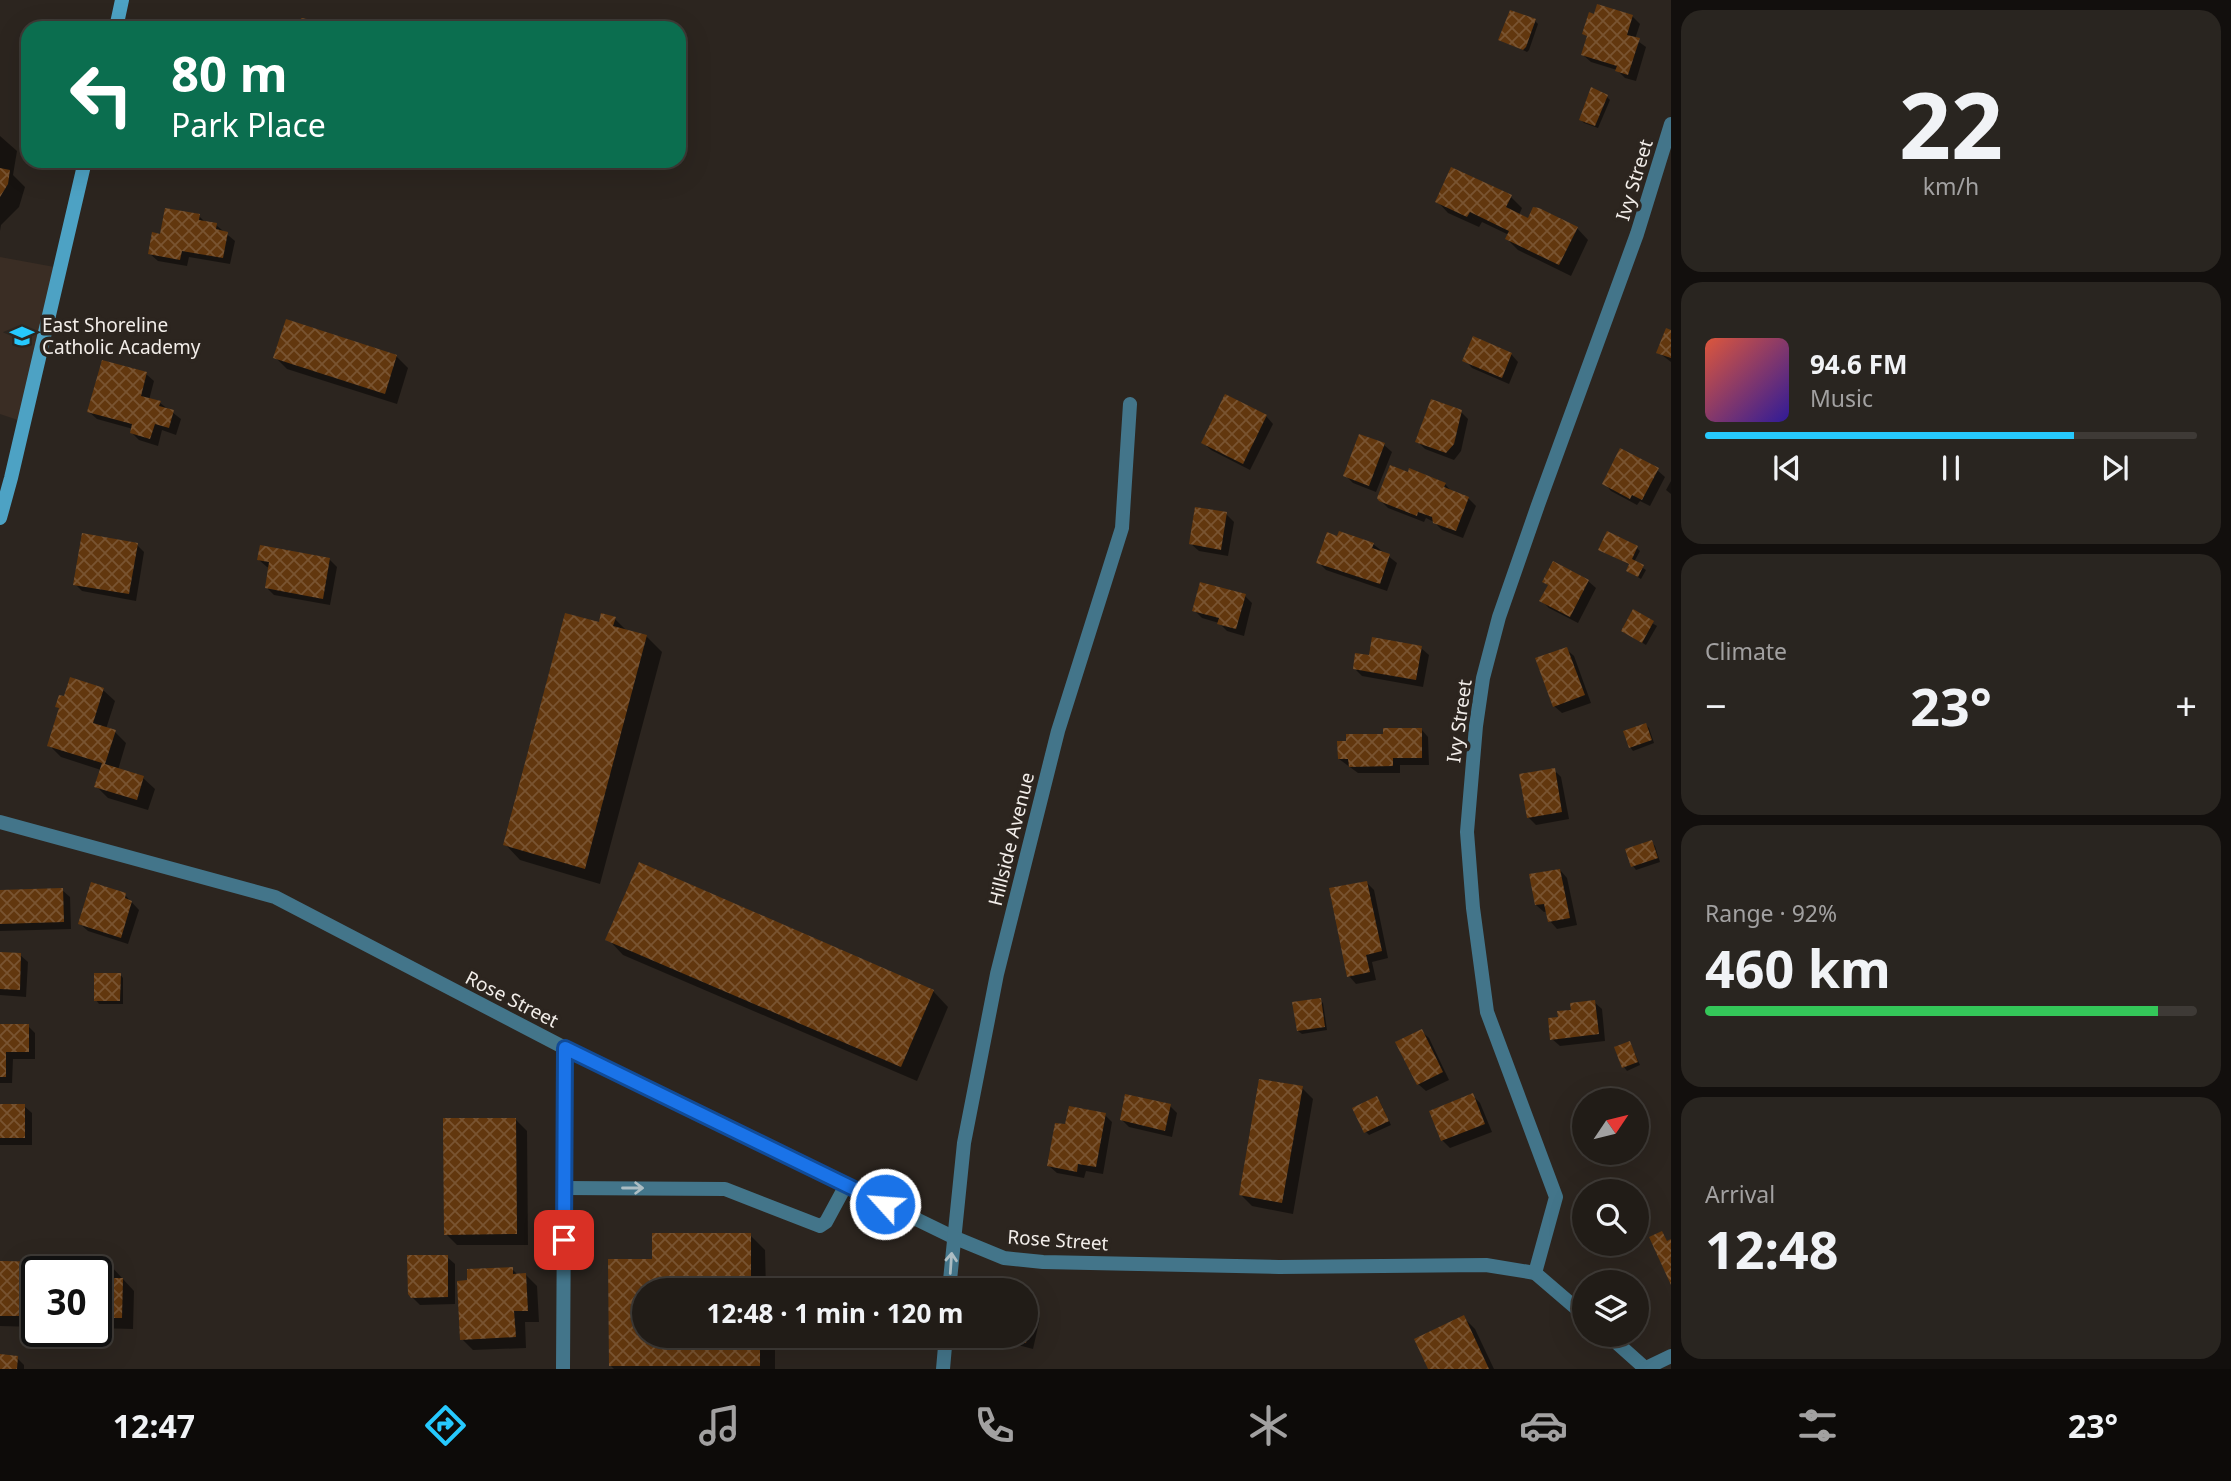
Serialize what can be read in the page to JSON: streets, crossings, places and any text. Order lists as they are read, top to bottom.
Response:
{
  "streets": {
    "street": ["Ivy Street", "Hillside Avenue", "Rose Street"]
  },
  "crossings": [
    ["Ivy Street", "Rose Street"],
    ["Hillside Avenue", "Rose Street"]
  ],
  "places": {
    "school or university": ["East Shoreline Catholic Academy"]
  },
  "north": "top right",
  "page": {
    "tile": [
      ["22", "km/h"],
      "Climate",
      ["Range · 92%", "460 km"],
      ["Arrival", "12:48"]
    ],
    "turn": ["80 m", "Park Place"],
    "song": ["94.6 FM", "Music"],
    "heat": ["−", "23°", "+"],
    "limit": "30",
    "trip": "12:48 · 1 min · 120 m",
    "tabs": ["12:47", "23°"]
  }
}
